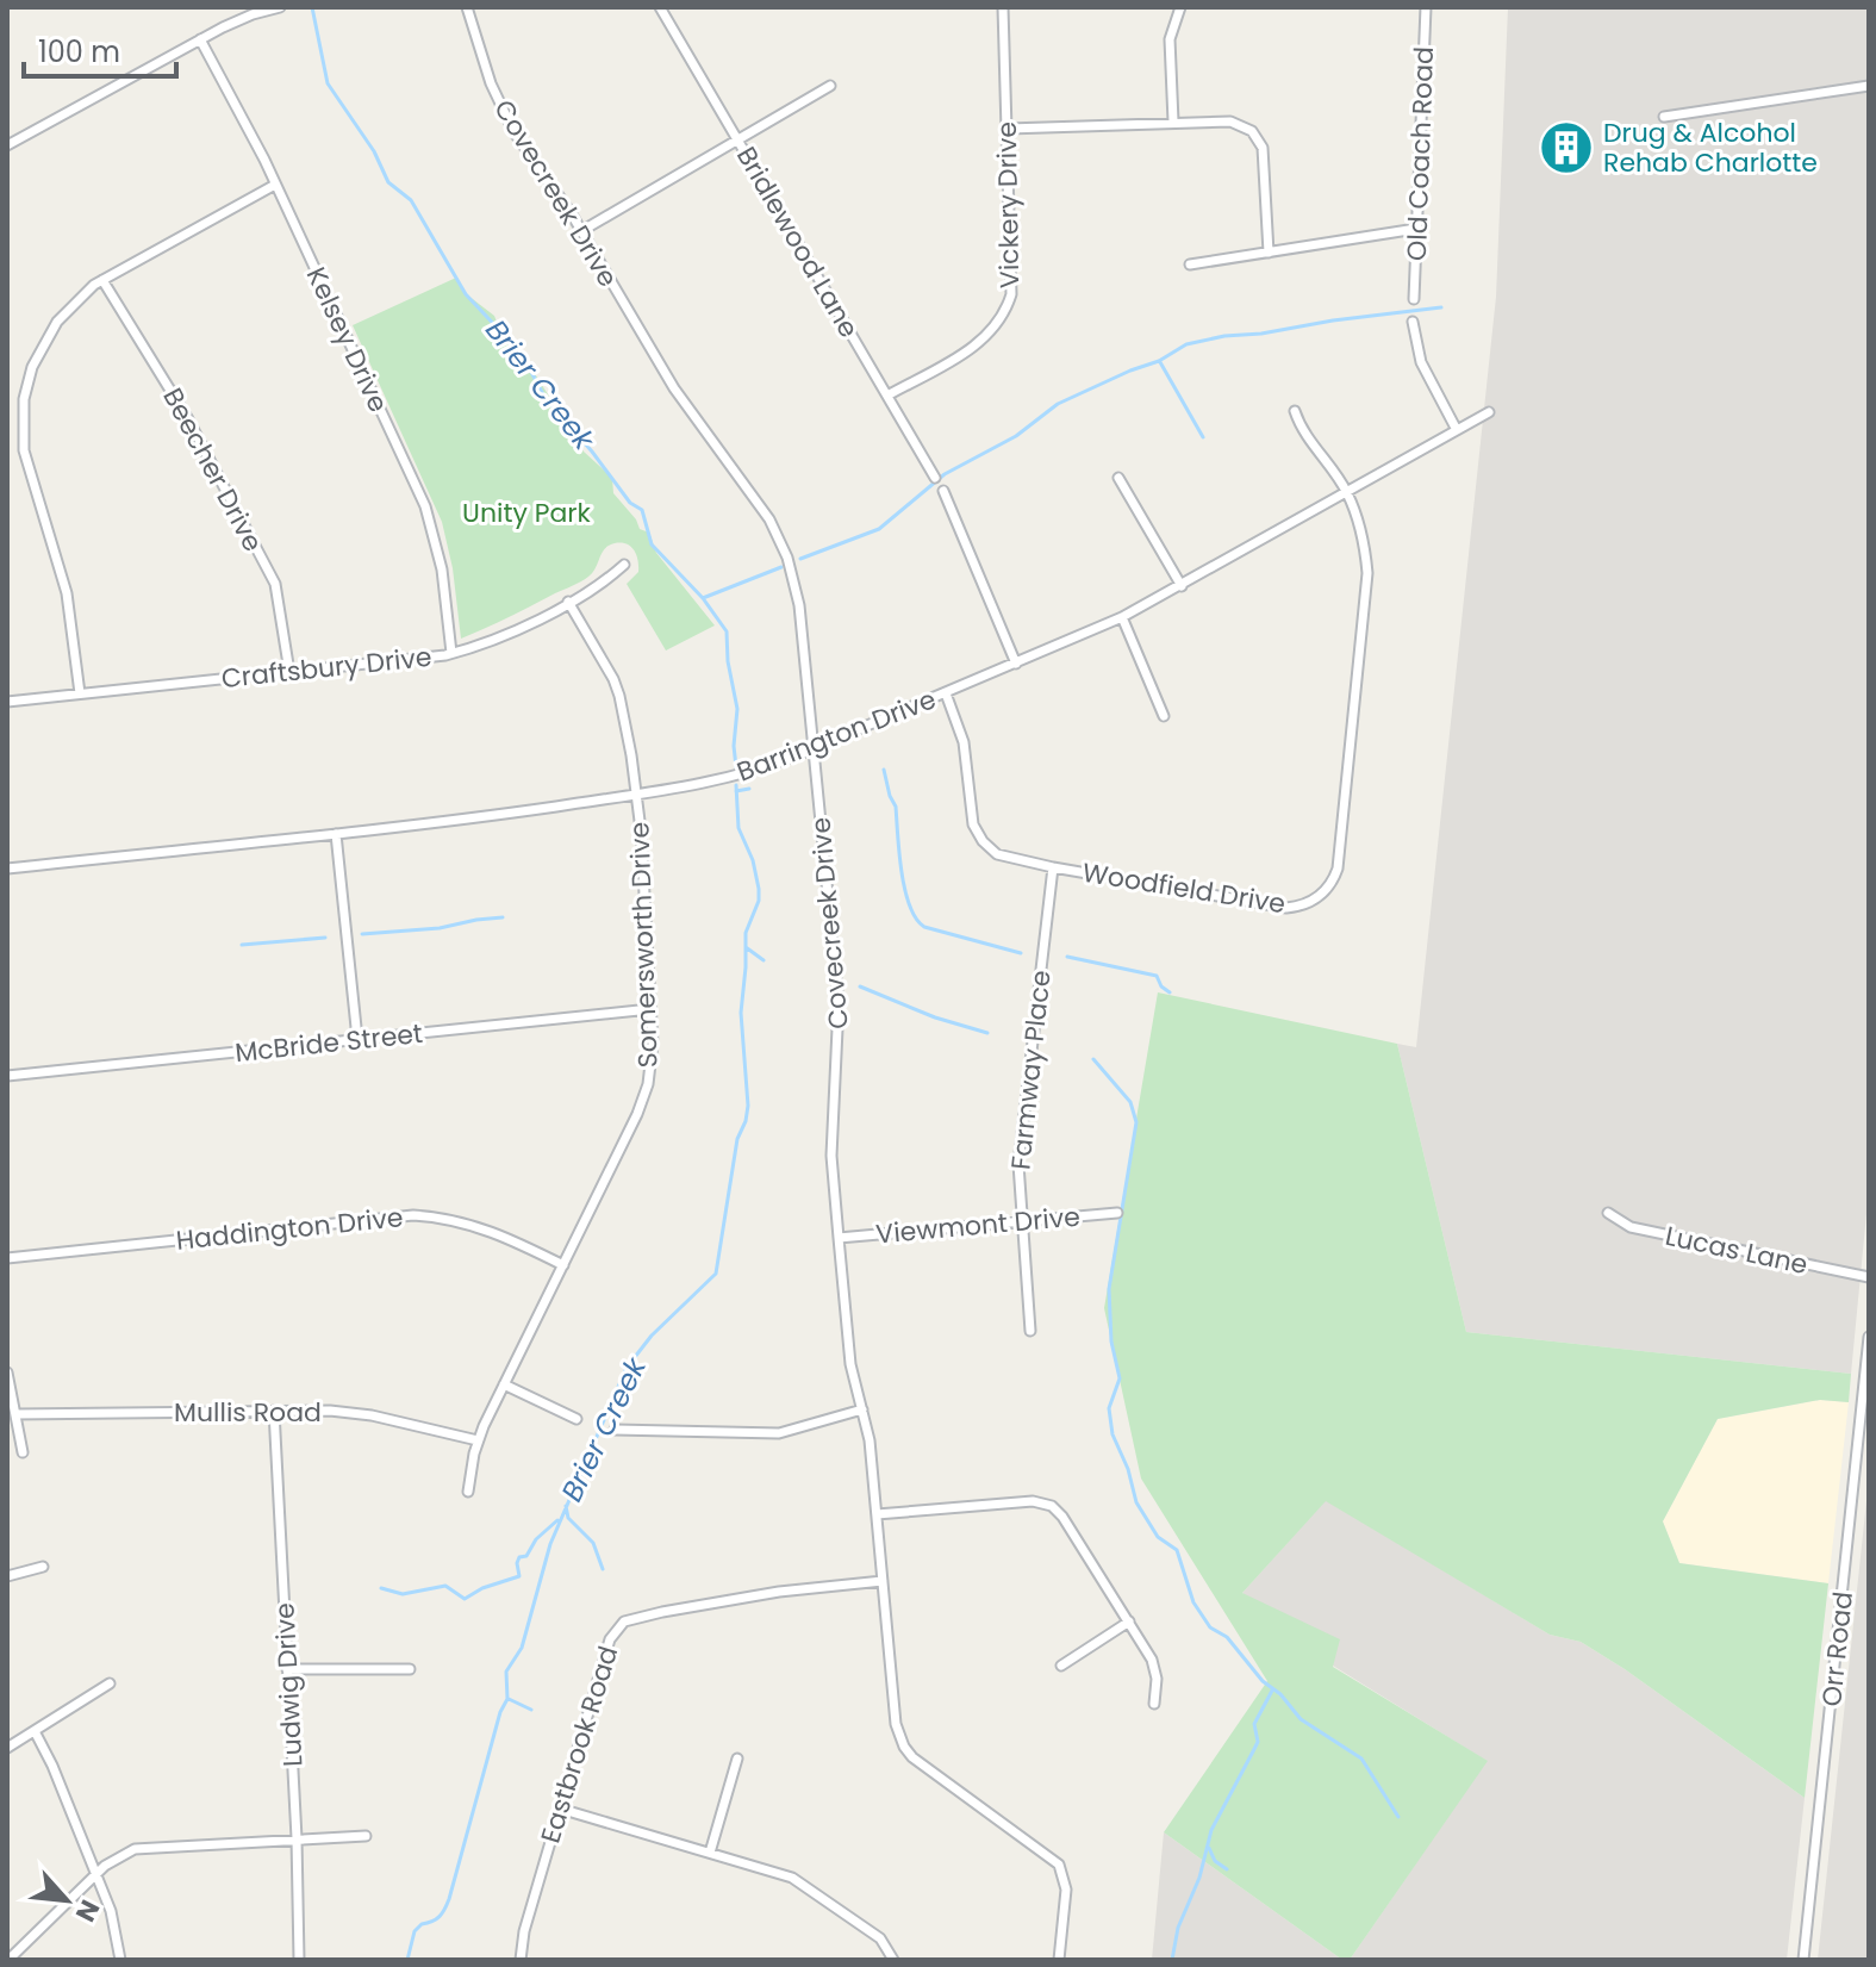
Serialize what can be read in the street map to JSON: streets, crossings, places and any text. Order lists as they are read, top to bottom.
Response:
{
  "streets": {
    "street": [
      "Old Coach Road",
      "Covecreek Drive",
      "Vickery Drive",
      "Bridlewood Lane",
      "Kelsey Drive",
      "Beecher Drive",
      "Craftsbury Drive",
      "Barrington Drive",
      "Woodfield Drive",
      "Somersworth Drive",
      "McBride Street",
      "Farmway Place",
      "Viewmont Drive",
      "Haddington Drive",
      "Lucas Lane",
      "Mullis Road",
      "Orr Road",
      "Ludwig Drive",
      "Eastbrook Road"
    ]
  },
  "crossings": [
    ["Covecreek Drive", "Barrington Drive"],
    ["Covecreek Drive", "Viewmont Drive"],
    ["Covecreek Drive", "Eastbrook Road"],
    ["Vickery Drive", "Bridlewood Lane"],
    ["Kelsey Drive", "Craftsbury Drive"],
    ["Beecher Drive", "Craftsbury Drive"],
    ["Craftsbury Drive", "Somersworth Drive"],
    ["Barrington Drive", "Woodfield Drive"],
    ["Barrington Drive", "Somersworth Drive"],
    ["Woodfield Drive", "Farmway Place"],
    ["Somersworth Drive", "McBride Street"],
    ["Somersworth Drive", "Haddington Drive"],
    ["Somersworth Drive", "Mullis Road"],
    ["Farmway Place", "Viewmont Drive"],
    ["Mullis Road", "Ludwig Drive"]
  ],
  "water": ["Brier Creek"],
  "parks": ["Unity Park"],
  "places": {
    "building": ["Drug & Alcohol Rehab Charlotte"]
  },
  "scale_bar": "100 m",
  "north": "bottom right"
}
